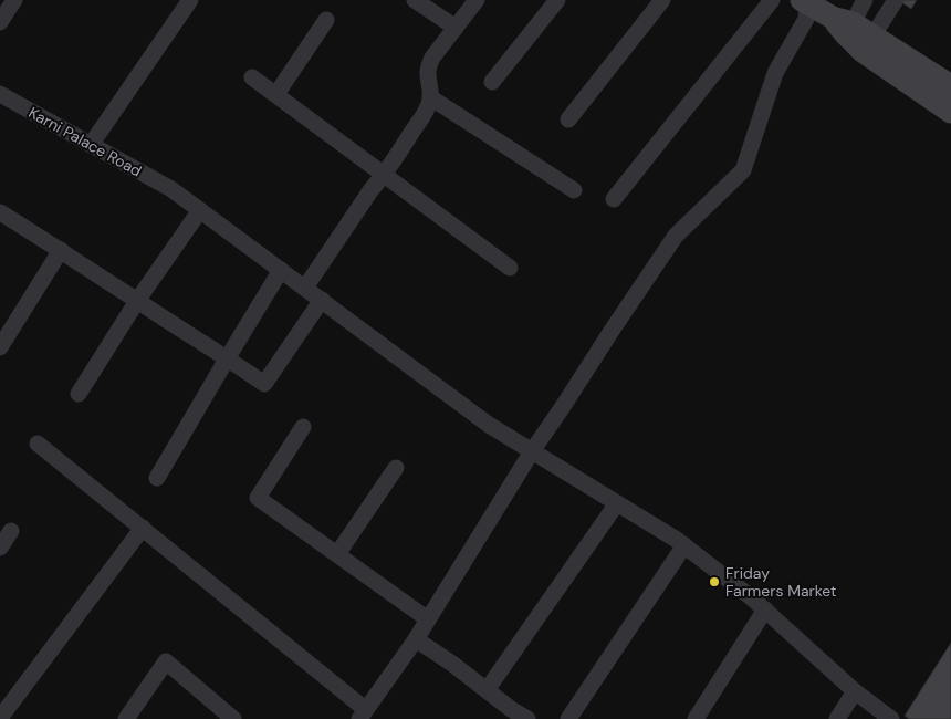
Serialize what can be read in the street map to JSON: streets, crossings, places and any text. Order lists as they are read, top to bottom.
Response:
{
  "streets": {
    "street": ["Karni Palace Road"]
  },
  "places": ["Friday Farmers Market"]
}
